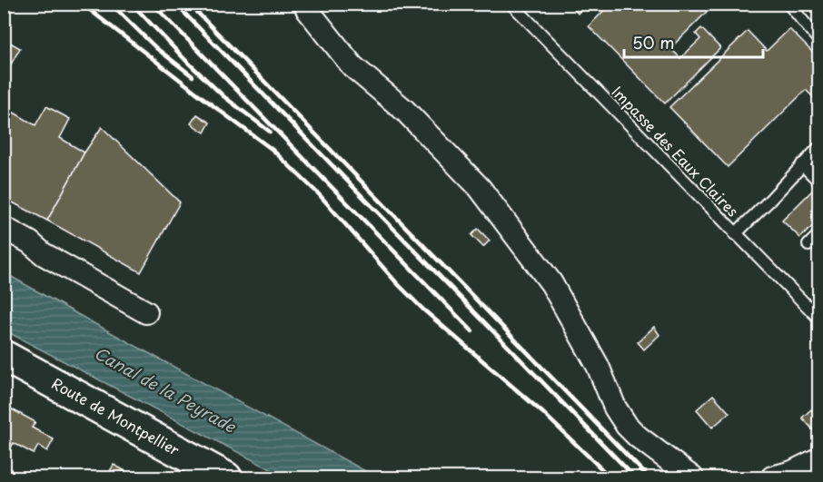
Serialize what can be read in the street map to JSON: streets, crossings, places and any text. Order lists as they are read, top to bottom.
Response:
{
  "streets": {
    "main road": ["Route de Montpellier"],
    "lane": ["Impasse des Eaux Claires"]
  },
  "water": ["Canal de la Peyrade"],
  "scale_bar": "50 m"
}
